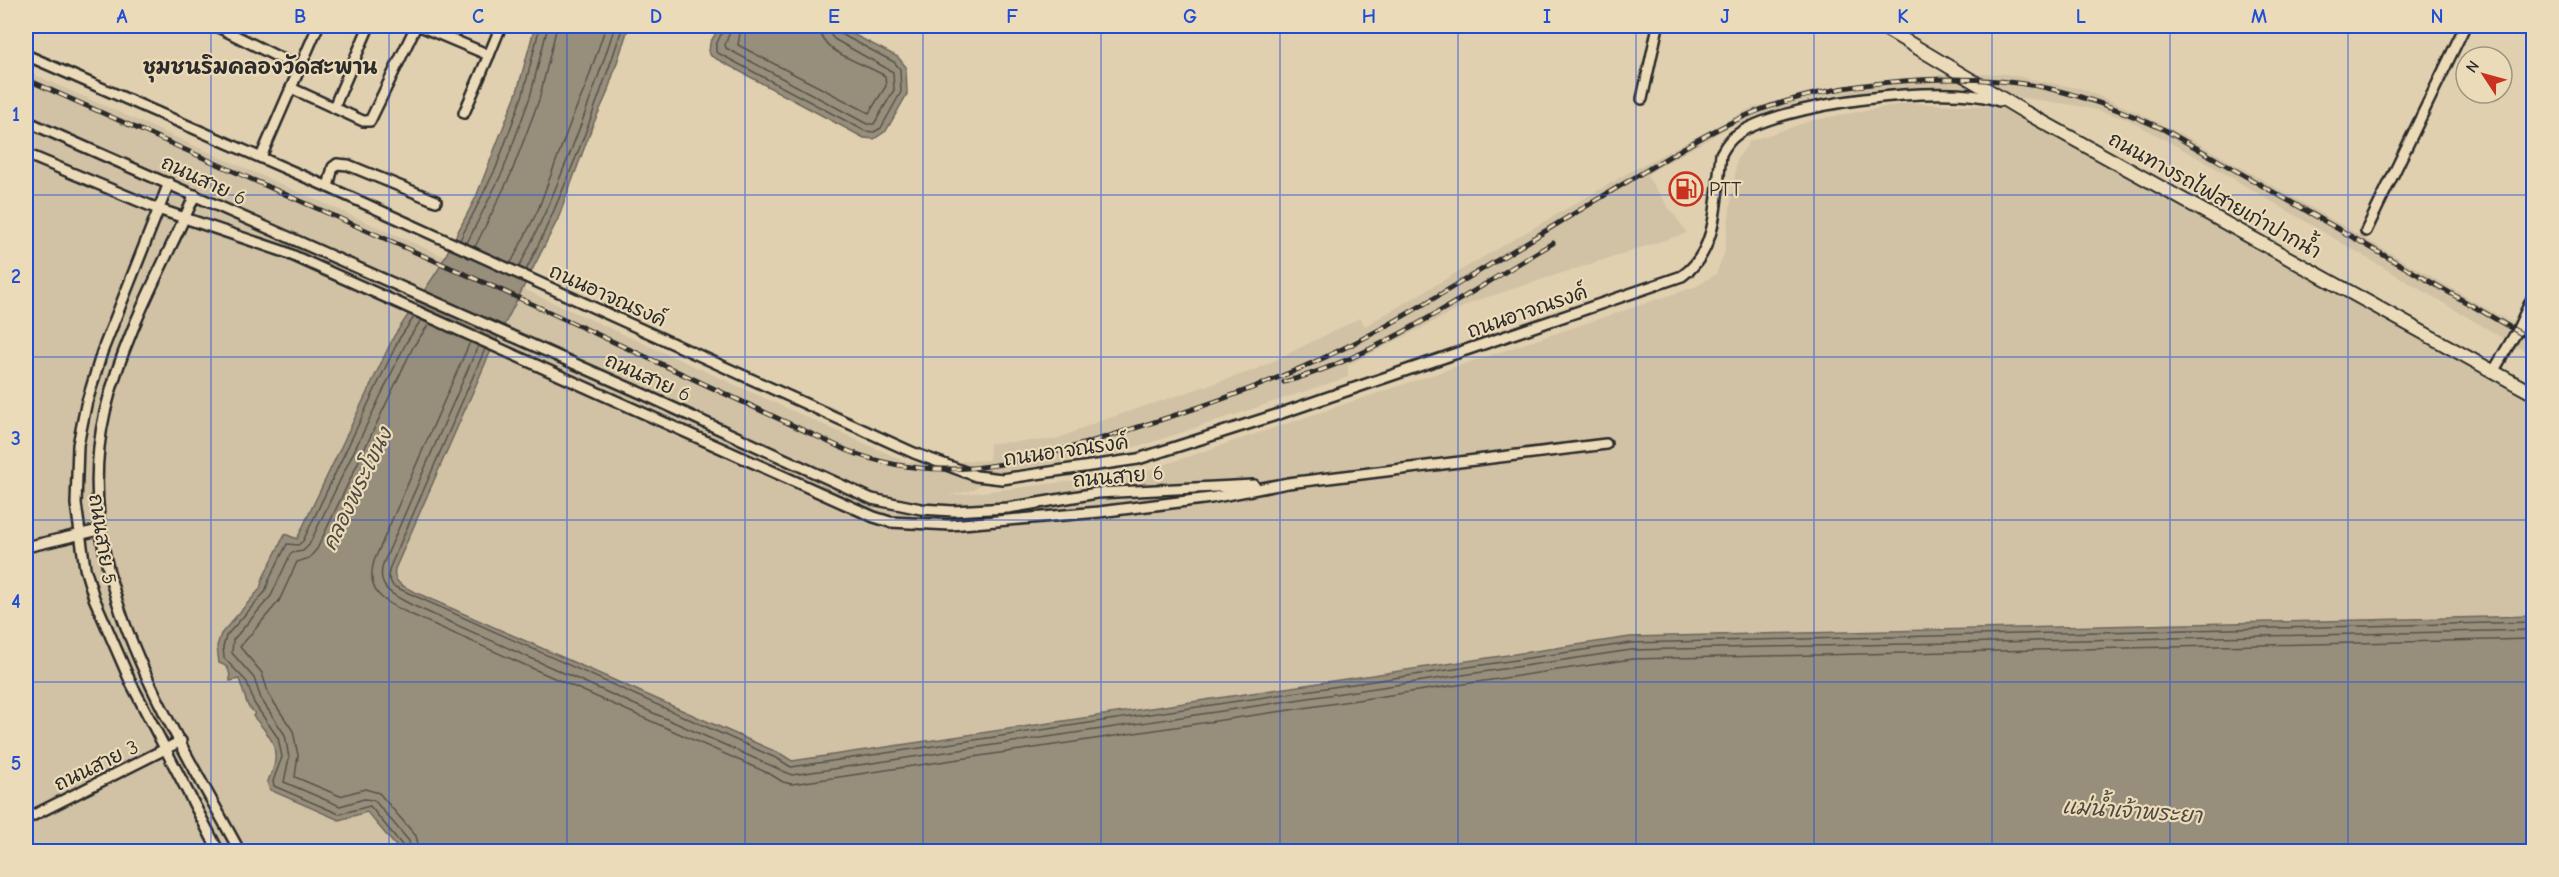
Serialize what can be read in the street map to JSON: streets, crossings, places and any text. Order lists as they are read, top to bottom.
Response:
{
  "streets": {
    "main road": ["ถนนทางรถไฟสายเก่าปากน้ำ"],
    "street": [
      "ถนนสาย 6",
      "ถนนอาจณรงค์",
      "ถนนสาย 5",
      "ถนนสาย 3"
    ]
  },
  "crossings": [
    ["ถนนสาย 6", "ถนนสาย 5"],
    ["ถนนทางรถไฟสายเก่าปากน้ำ", "ถนนอาจณรงค์"],
    ["ถนนสาย 5", "ถนนสาย 3"]
  ],
  "districts": ["ชุมชนริมคลองวัดสะพาน"],
  "water": ["คลองพระโขนง", "แม่น้ำเจ้าพระยา"],
  "places": {
    "fuel station": ["PTT"]
  },
  "north": "top left",
  "grid": {
    "columns": [
      "A",
      "B",
      "C",
      "D",
      "E",
      "F",
      "G",
      "H",
      "I",
      "J",
      "K",
      "L",
      "M",
      "N"
    ],
    "rows": [
      "1",
      "2",
      "3",
      "4",
      "5"
    ]
  }
}
